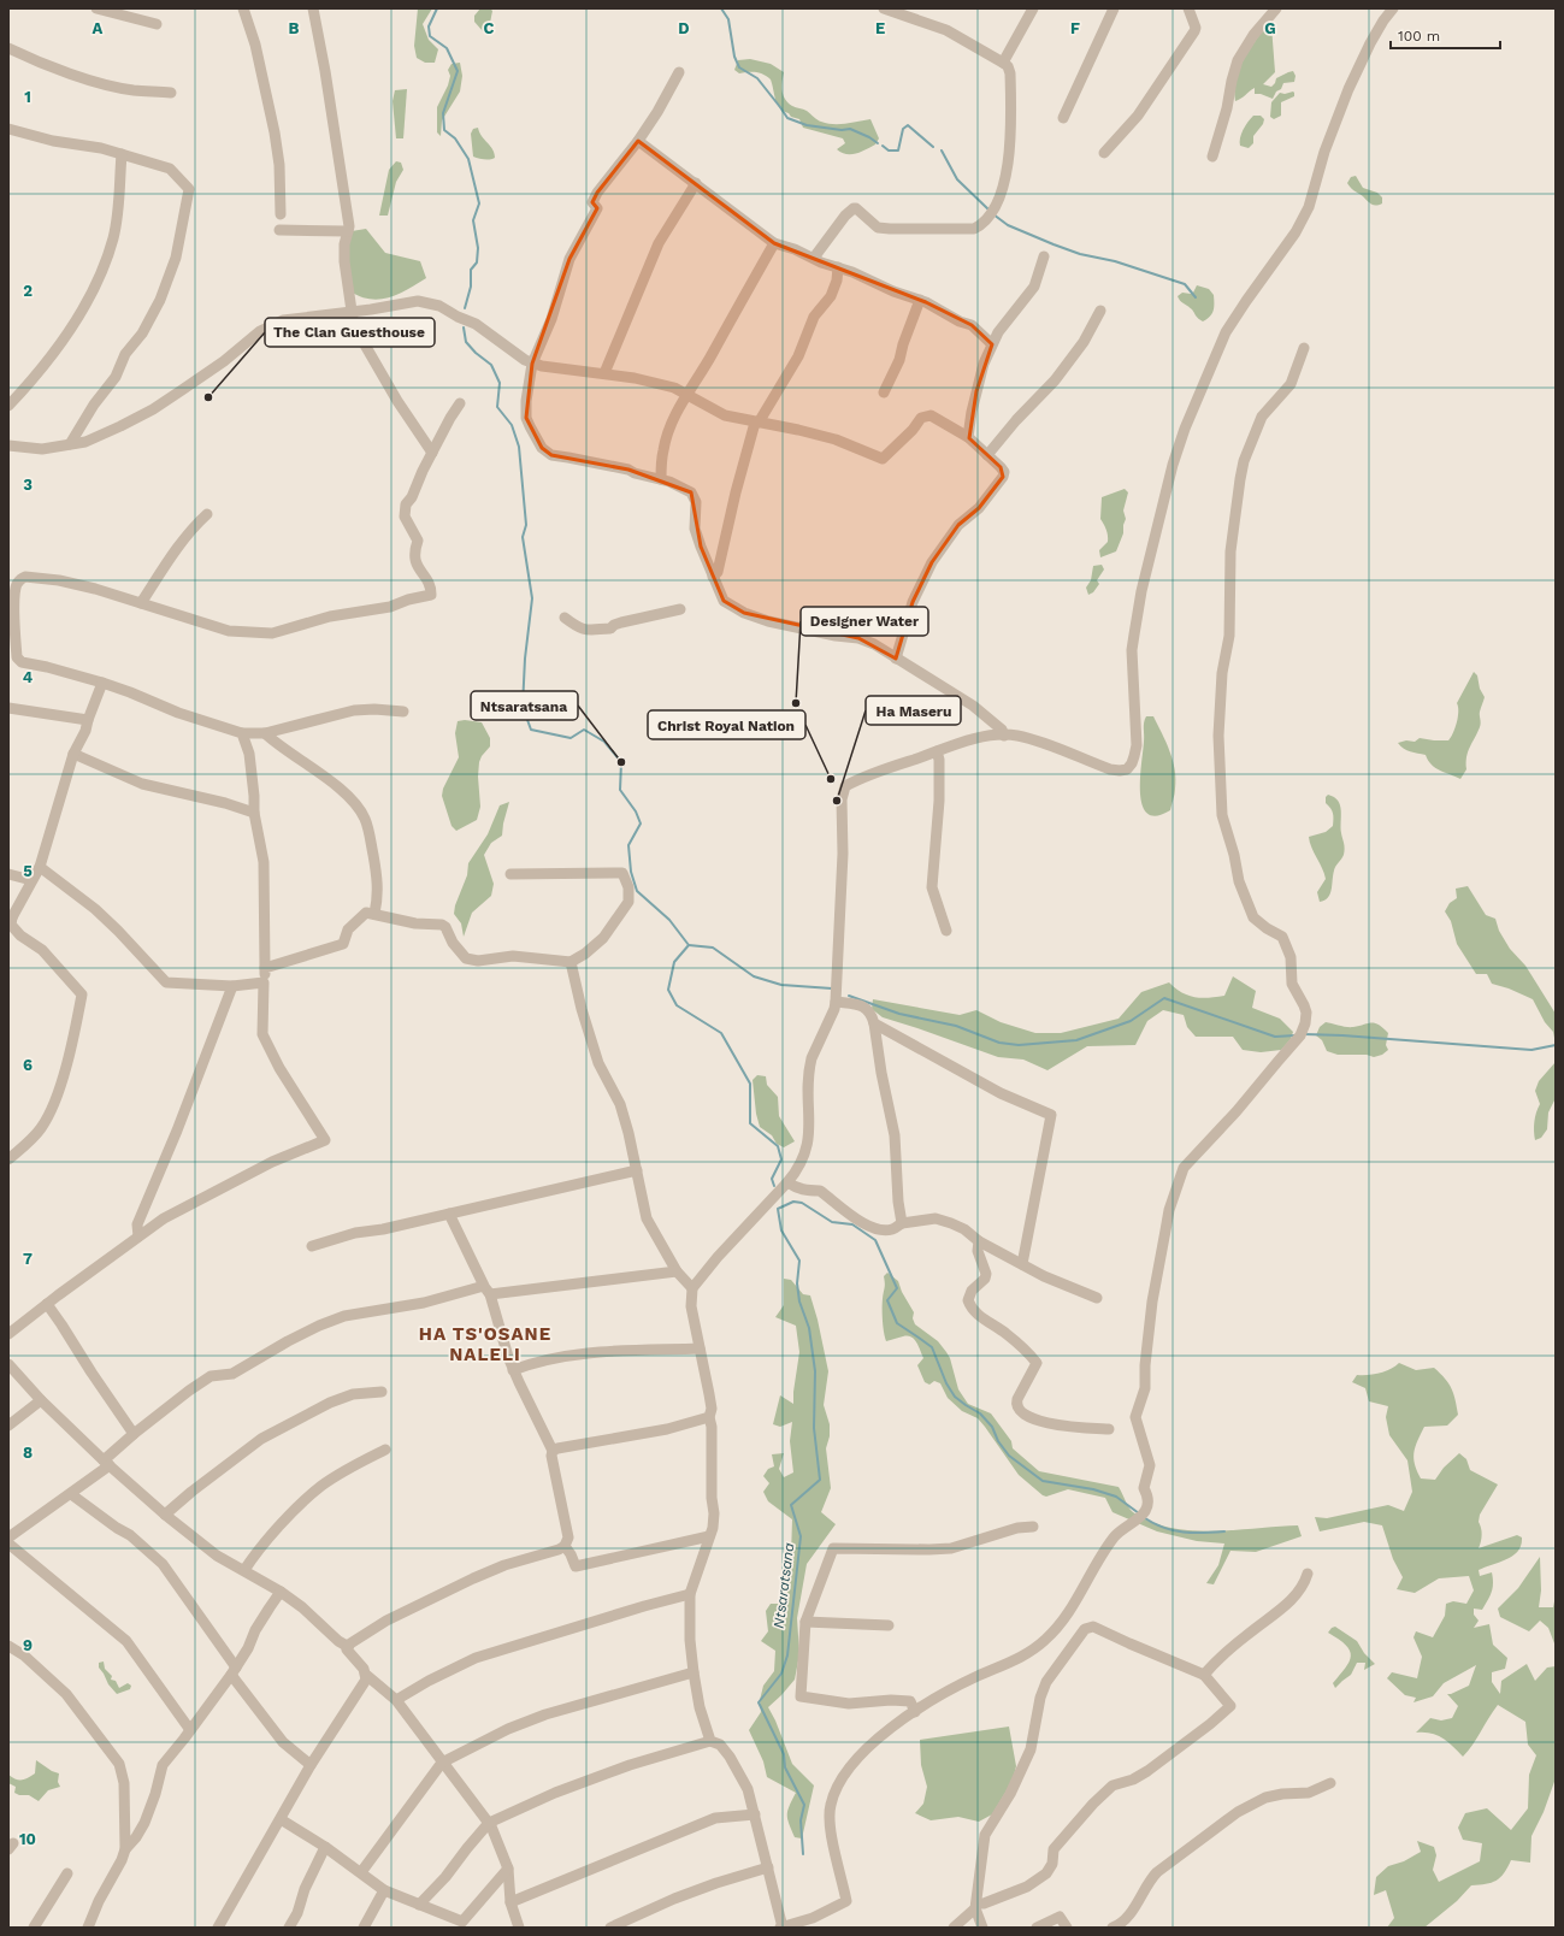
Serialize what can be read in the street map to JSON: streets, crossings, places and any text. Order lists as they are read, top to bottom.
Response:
{
  "districts": ["HA TS'OSANE NALELI"],
  "water": ["Ntsaratsana"],
  "places": [
    "The Clan Guesthouse",
    "Designer Water",
    "Ntsaratsana",
    "Christ Royal Nation",
    "Ha Maseru"
  ],
  "scale_bar": "100 m",
  "grid": {
    "columns": [
      "A",
      "B",
      "C",
      "D",
      "E",
      "F",
      "G"
    ],
    "rows": [
      "1",
      "2",
      "3",
      "4",
      "5",
      "6",
      "7",
      "8",
      "9",
      "10"
    ]
  }
}
